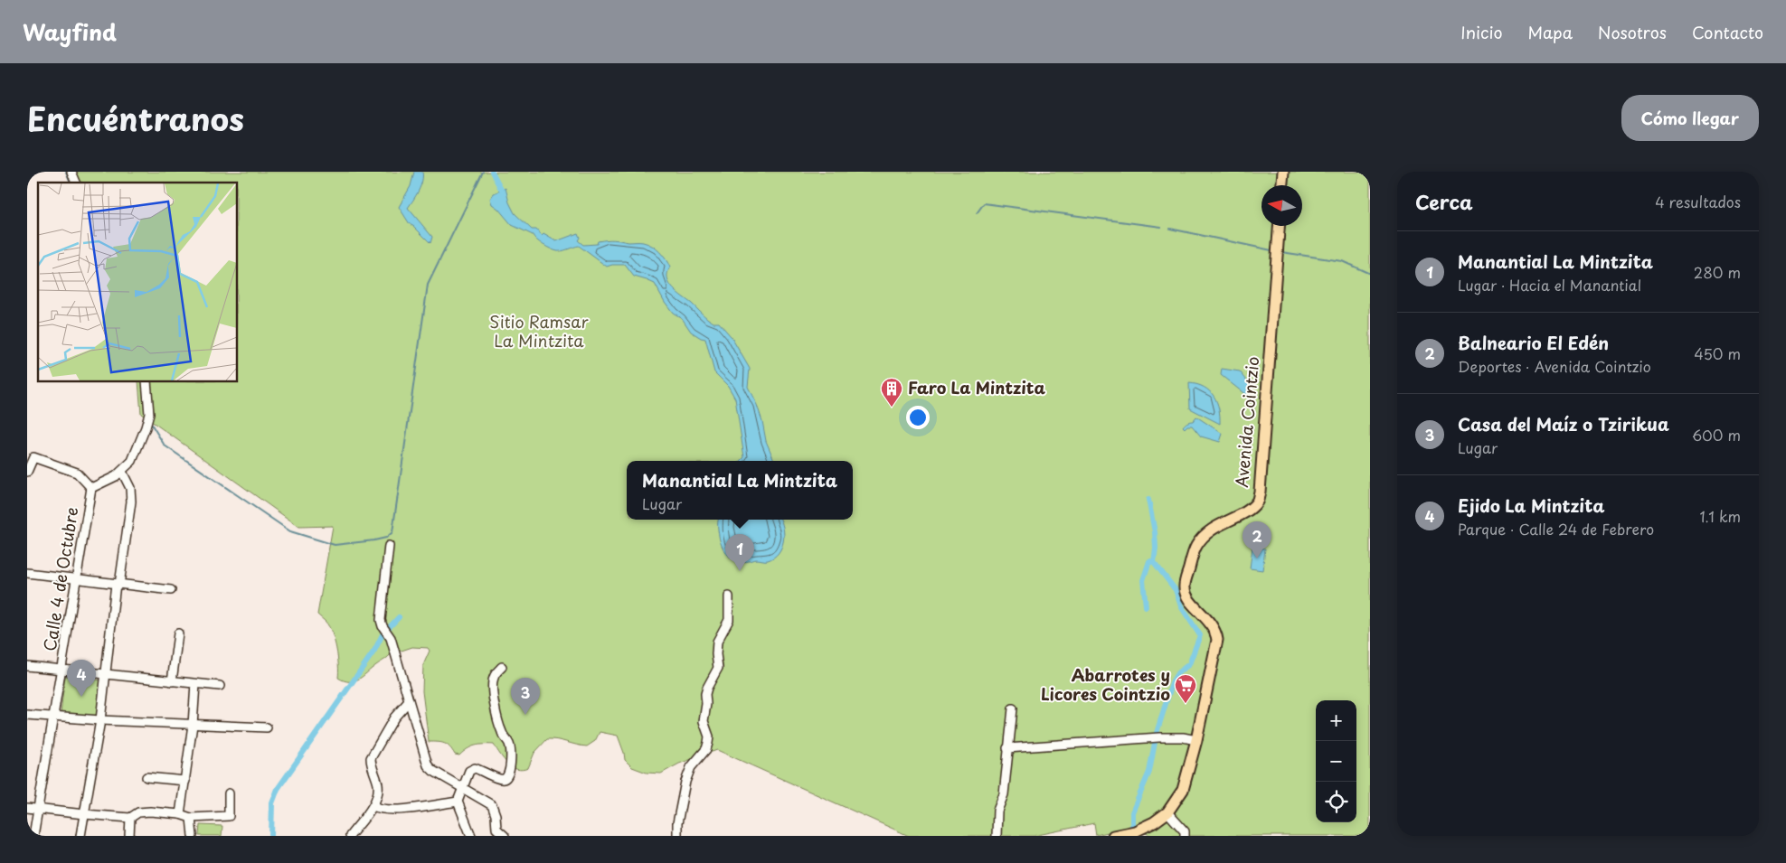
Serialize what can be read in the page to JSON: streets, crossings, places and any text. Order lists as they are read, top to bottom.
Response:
{
  "streets": {
    "main road": ["Avenida Cointzio"],
    "street": ["Calle 4 de Octubre"]
  },
  "parks": ["Sitio Ramsar La Mintzita"],
  "places": {
    "building": ["Faro La Mintzita"],
    "supermarket": ["Abarrotes y Licores Cointzio"]
  },
  "north": "left",
  "page": {
    "header": "Wayfind",
    "nav": [
      "Inicio",
      "Mapa",
      "Nosotros",
      "Contacto"
    ],
    "title": "Encuéntranos",
    "buttons": "Cómo llegar",
    "heading": ["Cerca", "4 resultados"],
    "list": [
      {
        "mark": "1",
        "name": "Manantial La Mintzita",
        "note": "Lugar · Hacia el Manantial",
        "value": "280 m"
      },
      {
        "mark": "2",
        "name": "Balneario El Edén",
        "note": "Deportes · Avenida Cointzio",
        "value": "450 m"
      },
      {
        "mark": "3",
        "name": "Casa del Maíz o Tzirikua",
        "note": "Lugar",
        "value": "600 m"
      },
      {
        "mark": "4",
        "name": "Ejido La Mintzita",
        "note": "Parque · Calle 24 de Febrero",
        "value": "1.1 km"
      }
    ],
    "popup": ["Manantial La Mintzita", "Lugar"],
    "pins": [
      "2",
      "1",
      "4",
      "3"
    ],
    "map_buttons": ["+", "−"]
  }
}
